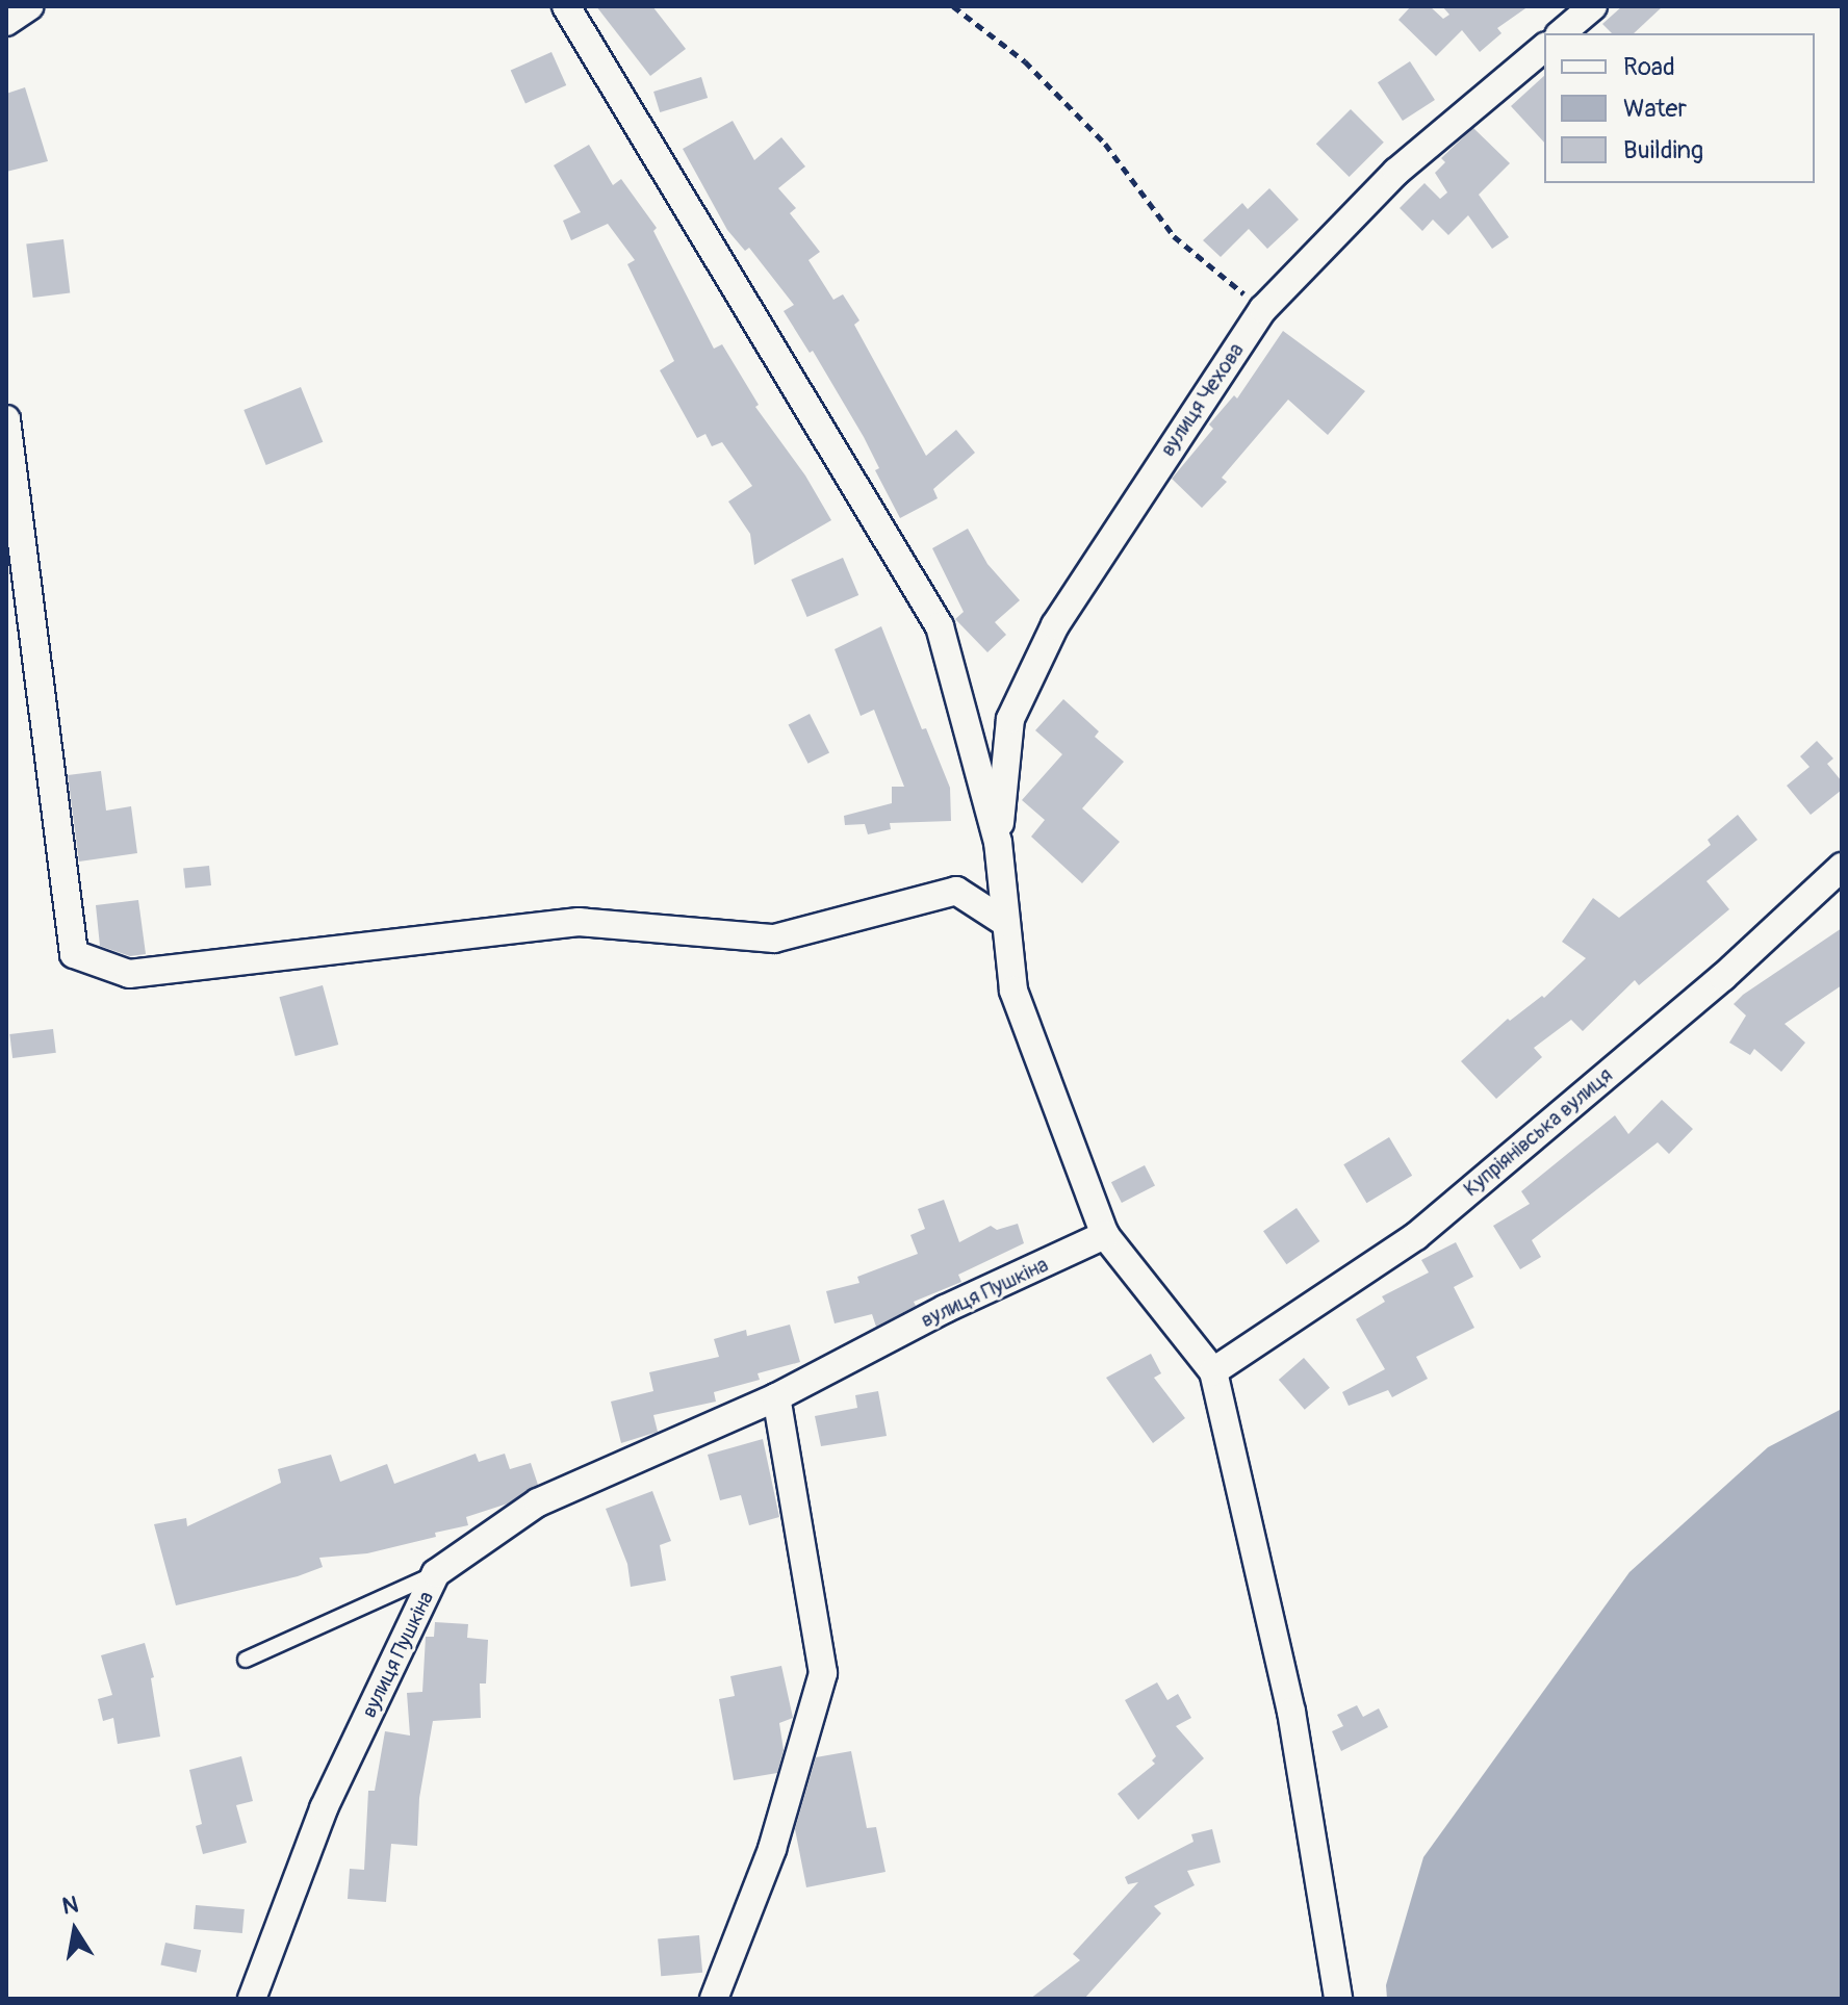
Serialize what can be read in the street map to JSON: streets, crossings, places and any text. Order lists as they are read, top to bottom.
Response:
{
  "streets": {
    "street": ["вулиця Чехова", "Купріянівська вулиця", "вулиця Пушкіна"]
  },
  "legend": ["Road", "Water", "Building"],
  "north": "top"
}
